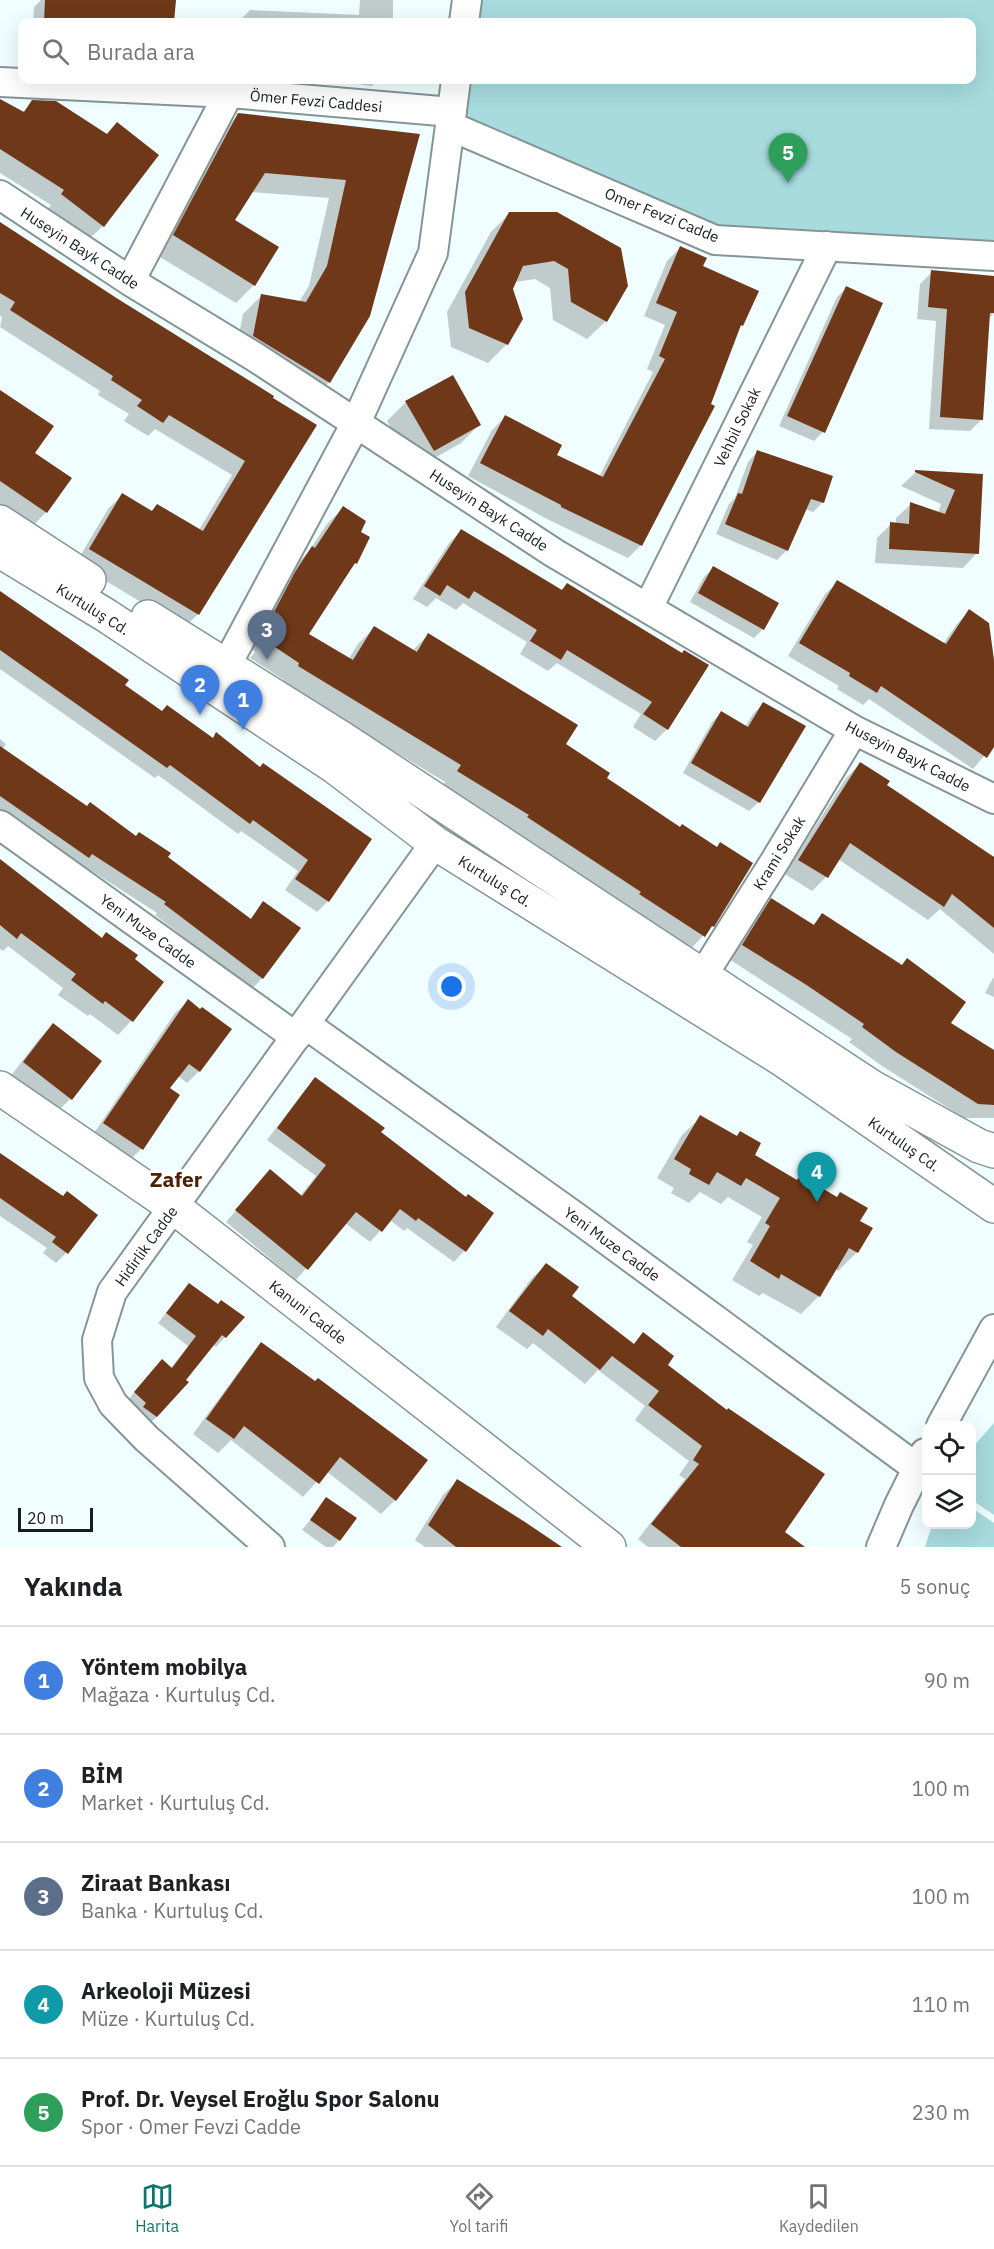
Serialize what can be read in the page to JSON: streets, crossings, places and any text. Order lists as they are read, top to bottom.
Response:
{
  "streets": {
    "main road": ["Kurtuluş Cd.", "Kanuni Cadde"],
    "street": [
      "Ömer Fevzi Caddesi",
      "Omer Fevzi Cadde",
      "Huseyin Bayk Cadde",
      "Vehbil Sokak",
      "Krami Sokak",
      "Yeni Muze Cadde",
      "Hidirlik Cadde"
    ]
  },
  "crossings": [
    ["Ömer Fevzi Caddesi", "Omer Fevzi Cadde"],
    ["Omer Fevzi Cadde", "Vehbil Sokak"],
    ["Huseyin Bayk Cadde", "Vehbil Sokak"],
    ["Huseyin Bayk Cadde", "Krami Sokak"],
    ["Kurtuluş Cd.", "Krami Sokak"],
    ["Kurtuluş Cd.", "Hidirlik Cadde"],
    ["Yeni Muze Cadde", "Hidirlik Cadde"],
    ["Hidirlik Cadde", "Kanuni Cadde"]
  ],
  "districts": ["Zafer"],
  "scale_bar": "20 m",
  "page": {
    "search": "Burada ara",
    "pins": [
      "5",
      "3",
      "2",
      "1",
      "4"
    ],
    "scale": "20 m",
    "heading": ["Yakında", "5 sonuç"],
    "list": [
      {
        "mark": "1",
        "name": "Yöntem mobilya",
        "note": "Mağaza · Kurtuluş Cd.",
        "value": "90 m"
      },
      {
        "mark": "2",
        "name": "BİM",
        "note": "Market · Kurtuluş Cd.",
        "value": "100 m"
      },
      {
        "mark": "3",
        "name": "Ziraat Bankası",
        "note": "Banka · Kurtuluş Cd.",
        "value": "100 m"
      },
      {
        "mark": "4",
        "name": "Arkeoloji Müzesi",
        "note": "Müze · Kurtuluş Cd.",
        "value": "110 m"
      },
      {
        "mark": "5",
        "name": "Prof. Dr. Veysel Eroğlu Spor Salonu",
        "note": "Spor · Omer Fevzi Cadde",
        "value": "230 m"
      }
    ],
    "nav": ["Harita", "Yol tarifi", "Kaydedilen"]
  }
}
